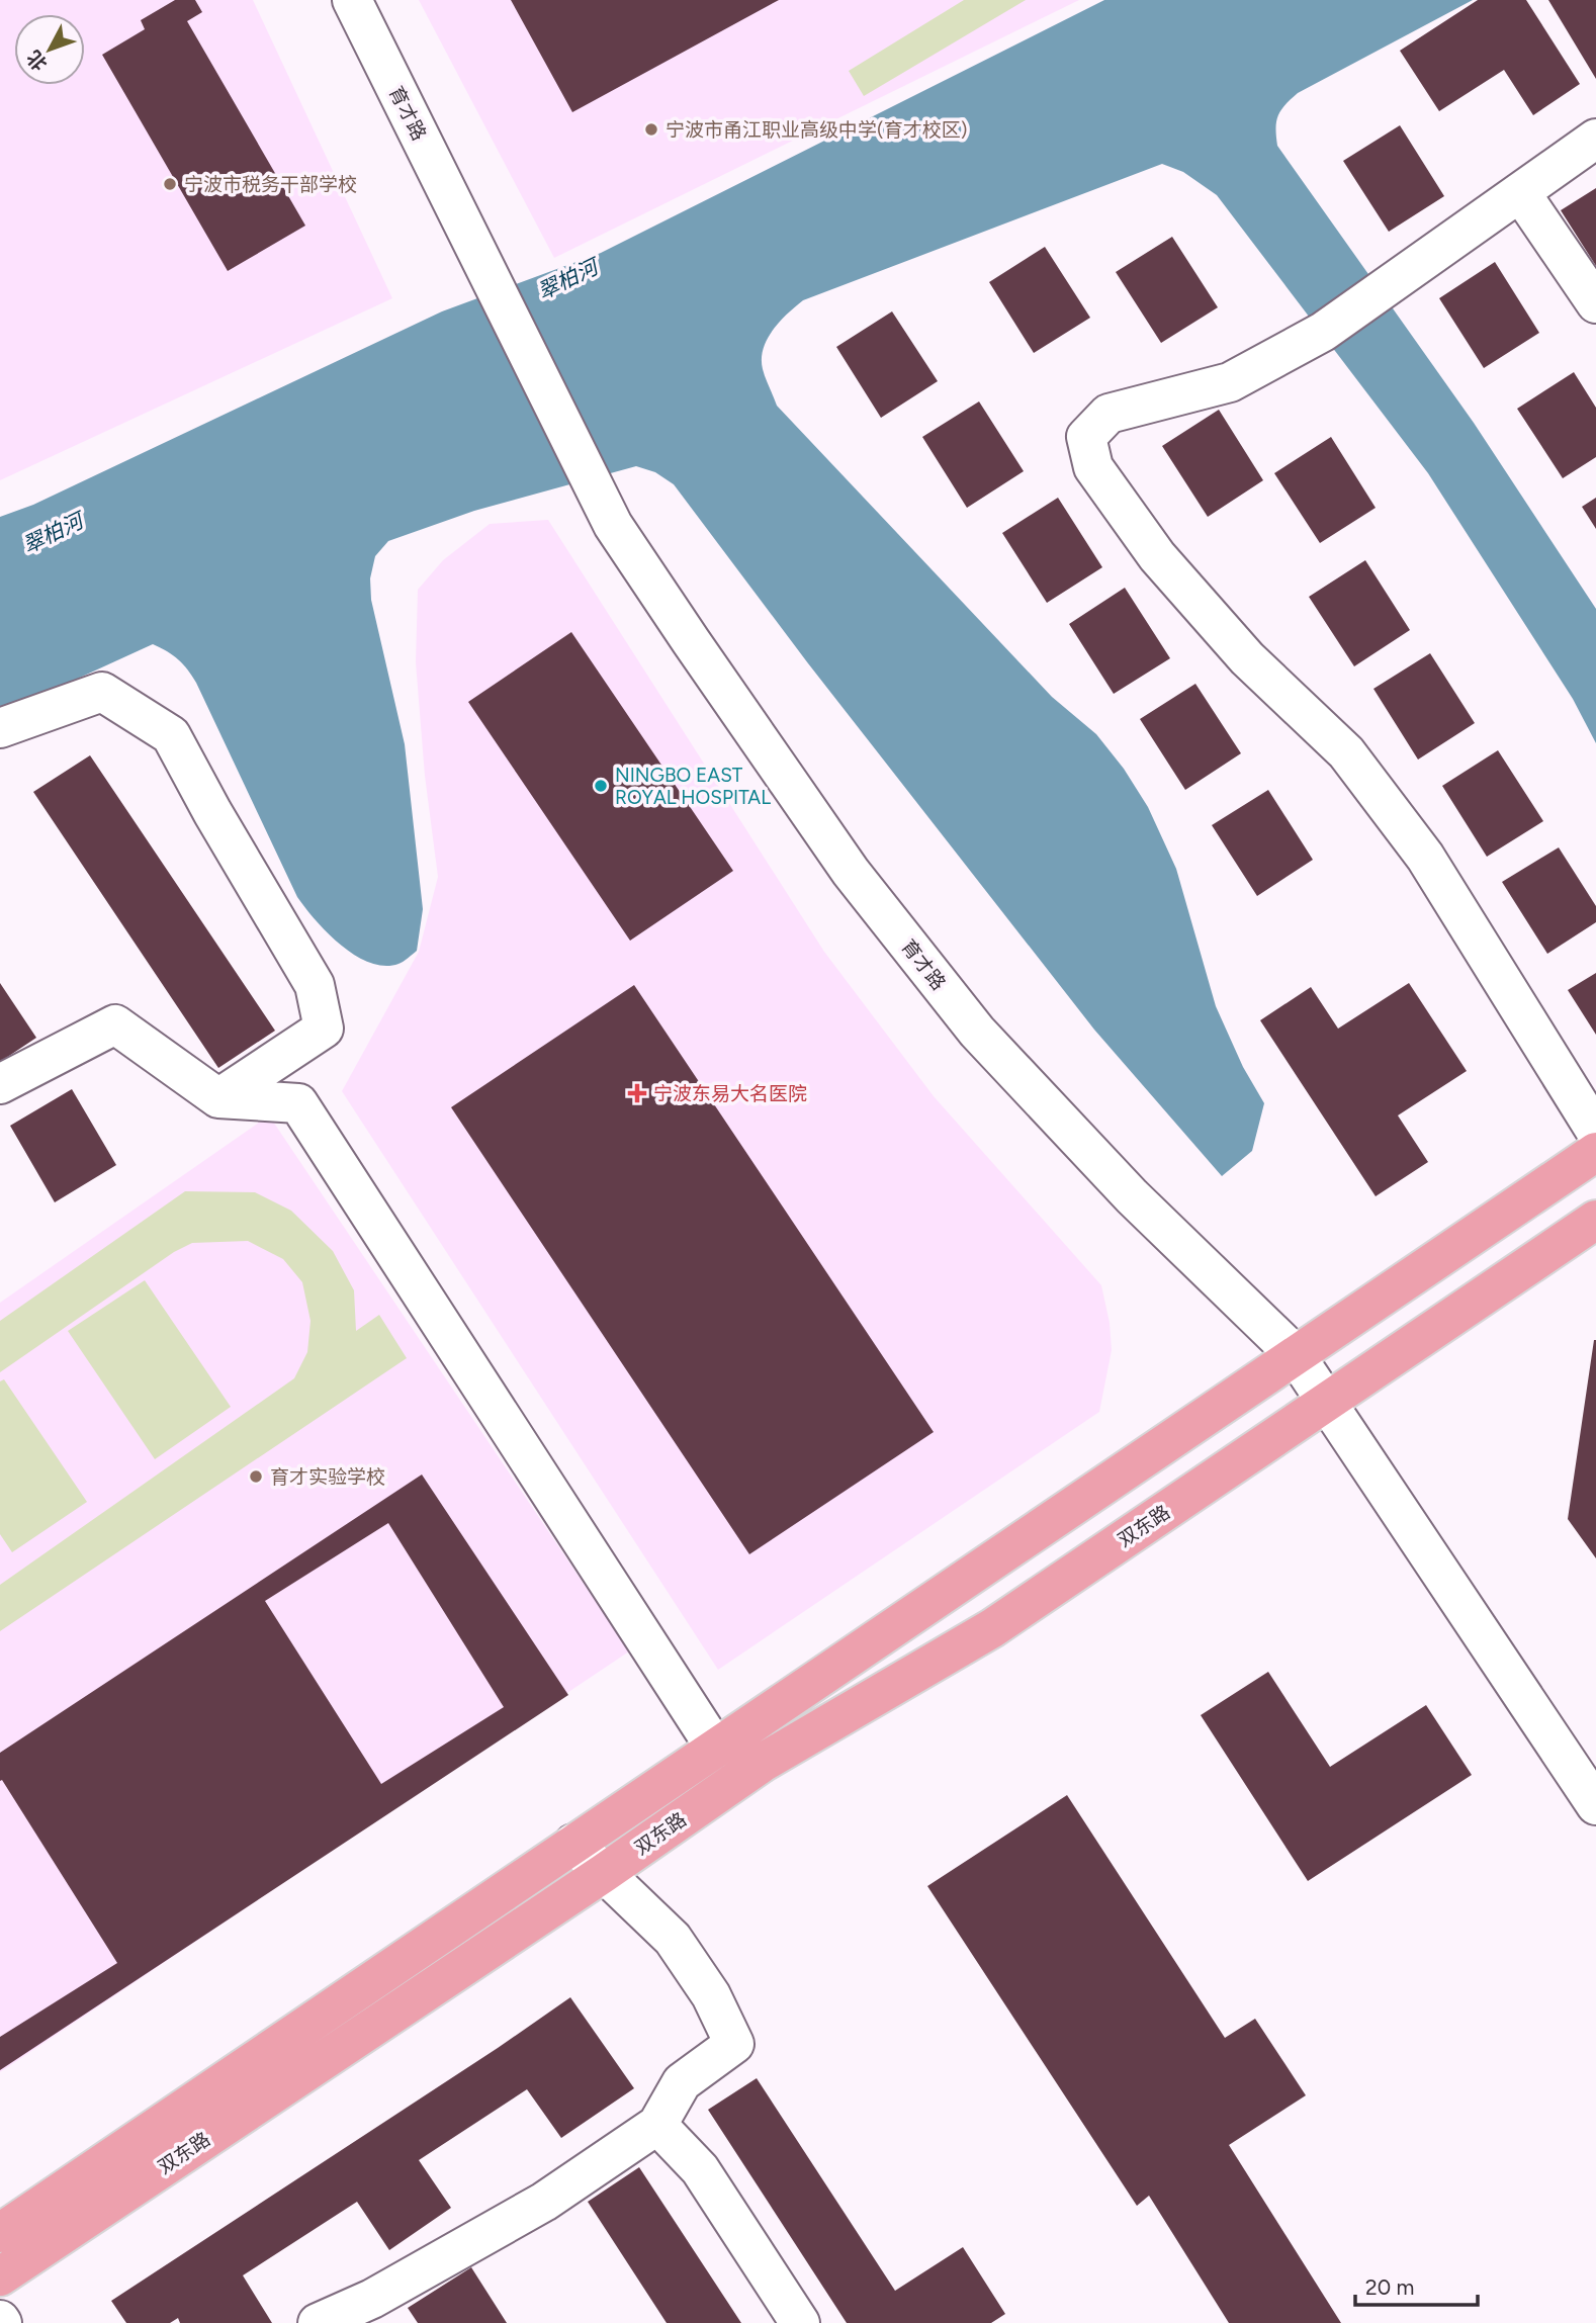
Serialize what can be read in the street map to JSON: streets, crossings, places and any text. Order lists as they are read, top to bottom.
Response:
{
  "streets": {
    "main road": ["双东路"],
    "street": ["育才路"]
  },
  "crossings": [
    ["育才路", "双东路"]
  ],
  "water": ["翠柏河"],
  "places": {
    "other": [
      "宁波市甬江职业高级中学(育才校区)",
      "宁波市税务干部学校",
      "NINGBO EAST ROYAL HOSPITAL",
      "育才实验学校"
    ],
    "health": ["宁波东易大名医院"]
  },
  "scale_bar": "20 m",
  "north": "bottom left"
}
